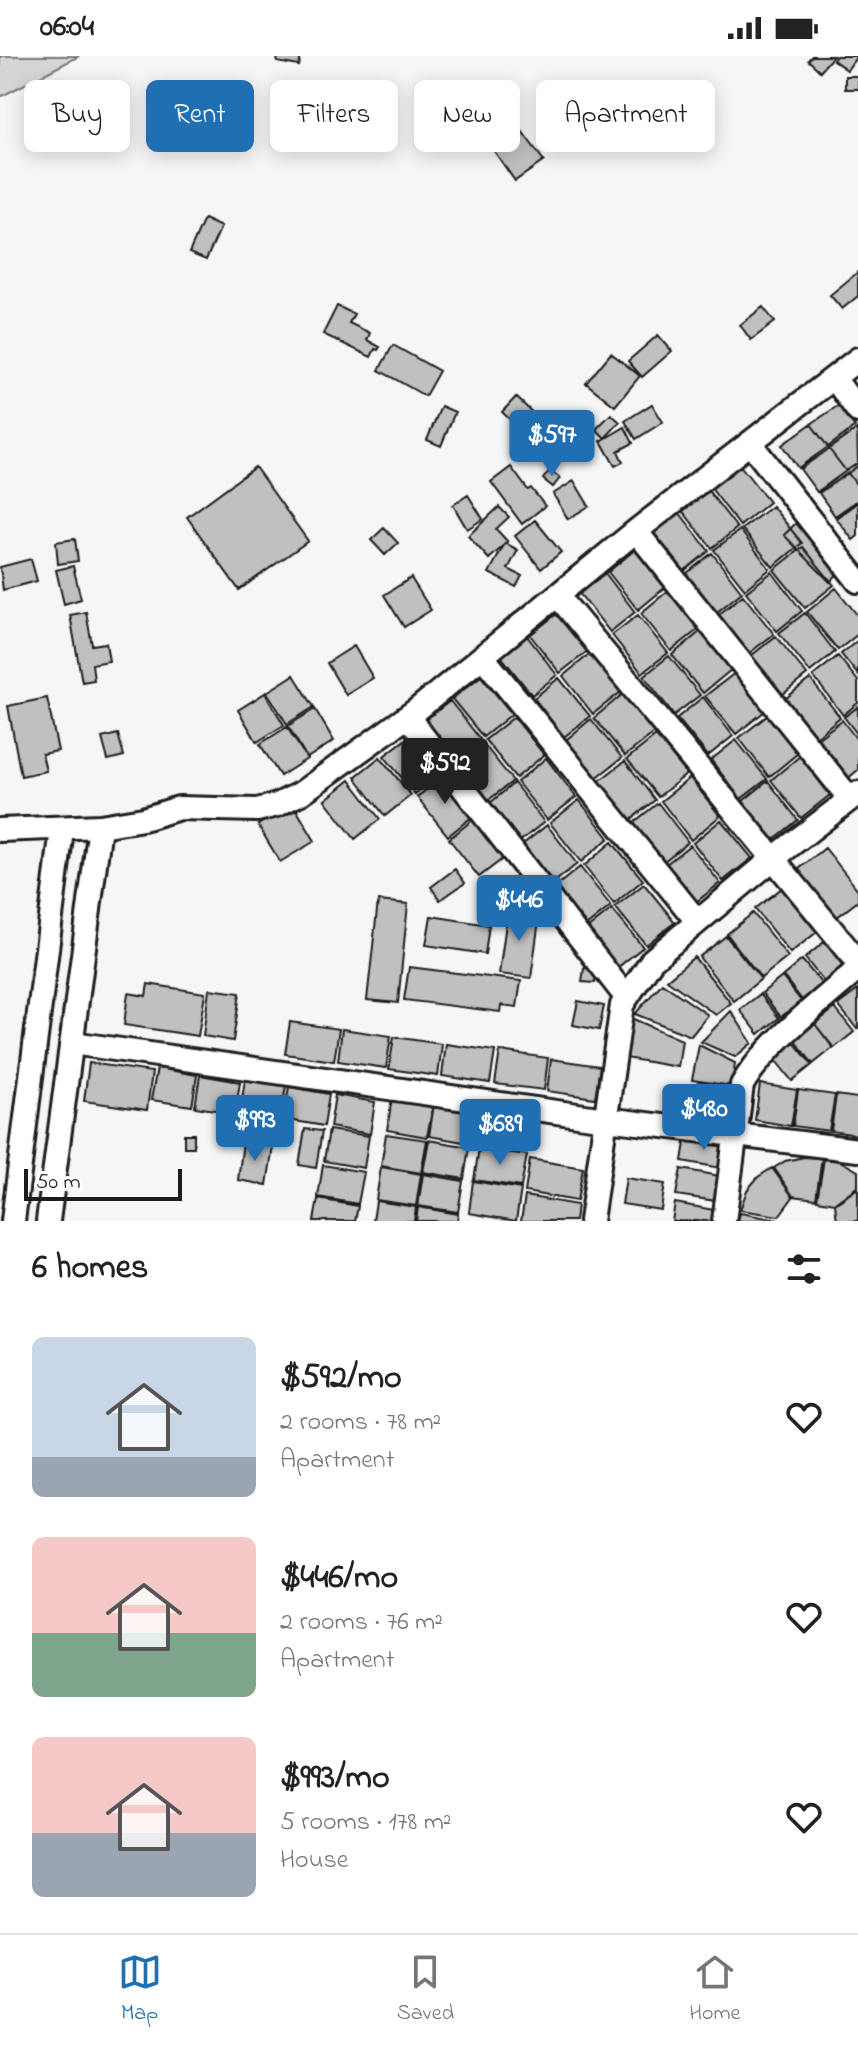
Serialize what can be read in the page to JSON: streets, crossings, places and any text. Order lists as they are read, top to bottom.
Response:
{
  "scale_bar": "50 m",
  "page": {
    "status": "06:04",
    "chip": [
      "Buy",
      "Rent",
      "Filters",
      "New",
      "Apartment"
    ],
    "price": [
      "$597",
      "$592",
      "$446",
      "$480",
      "$993",
      "$689"
    ],
    "scale": "50 m",
    "heading": "6 homes",
    "list": [
      {
        "name": "$592/mo",
        "note": "2 rooms · 78 m² · Apartment"
      },
      {
        "name": "$446/mo",
        "note": "2 rooms · 76 m² · Apartment"
      },
      {
        "name": "$993/mo",
        "note": "5 rooms · 178 m² · House"
      }
    ],
    "tabs": ["Map", "Saved", "Home"]
  }
}
